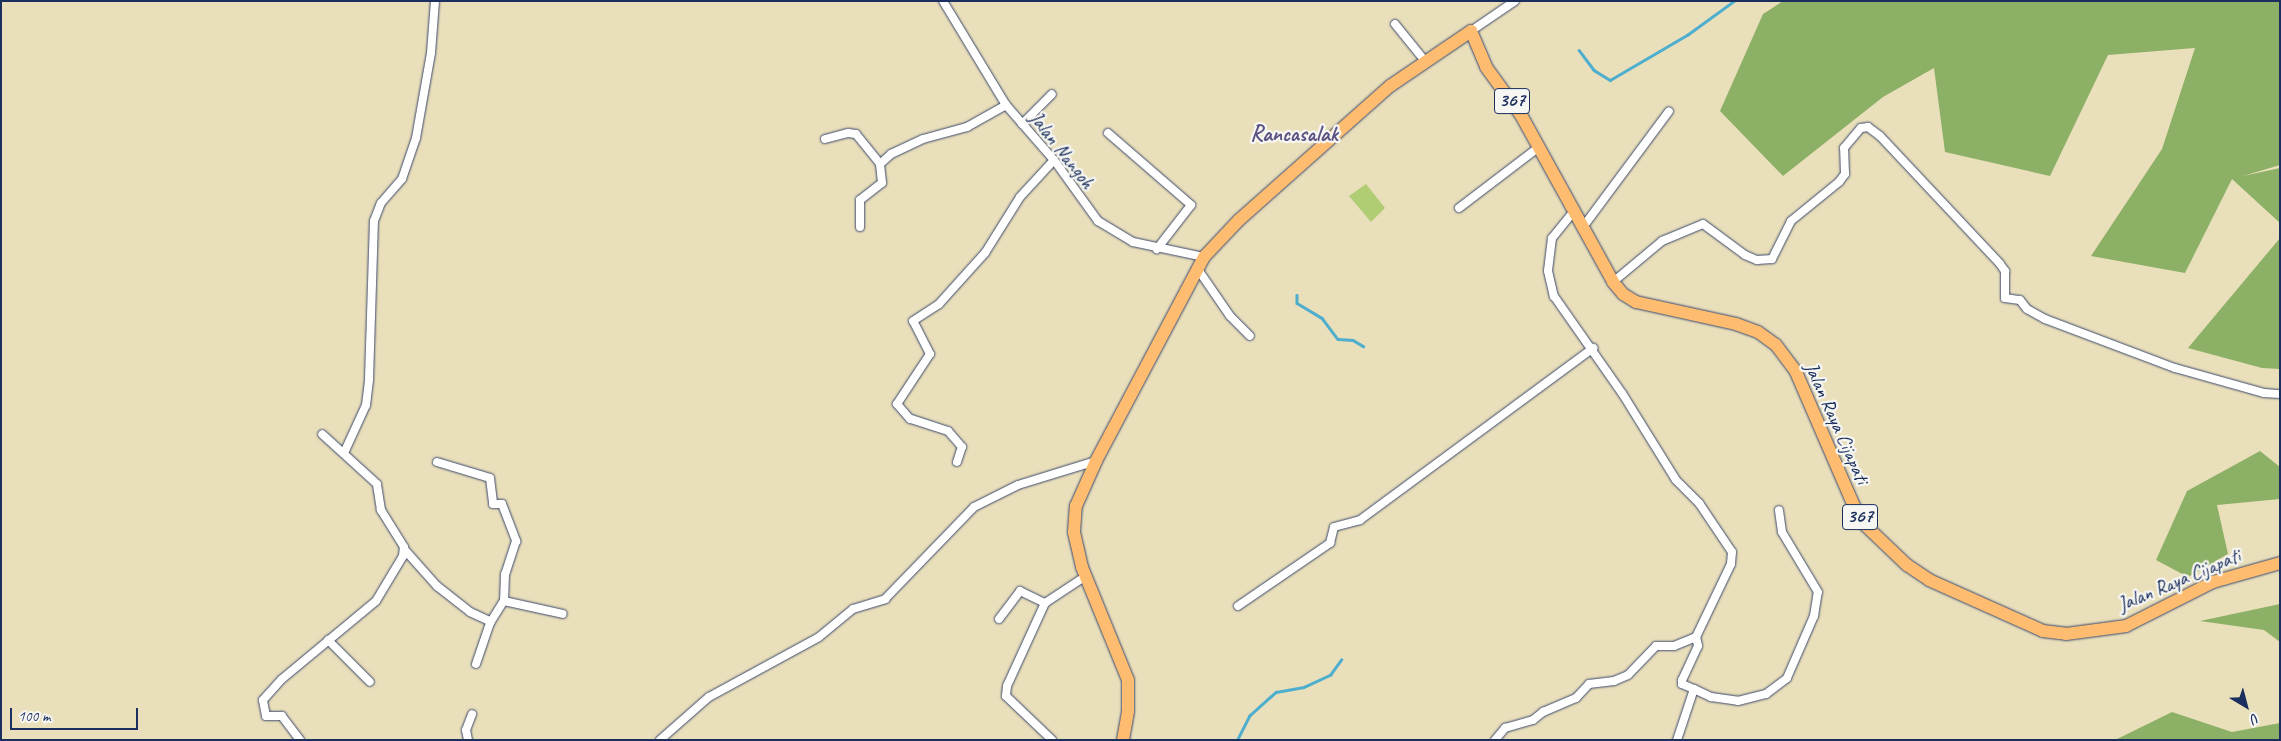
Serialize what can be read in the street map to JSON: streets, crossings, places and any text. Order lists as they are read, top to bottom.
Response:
{
  "streets": {
    "main road": ["367", "Jalan Raya Cijapati"],
    "street": ["Jalan Nangoh"]
  },
  "districts": ["Rancasalak"],
  "scale_bar": "100 m",
  "north": "bottom right"
}
